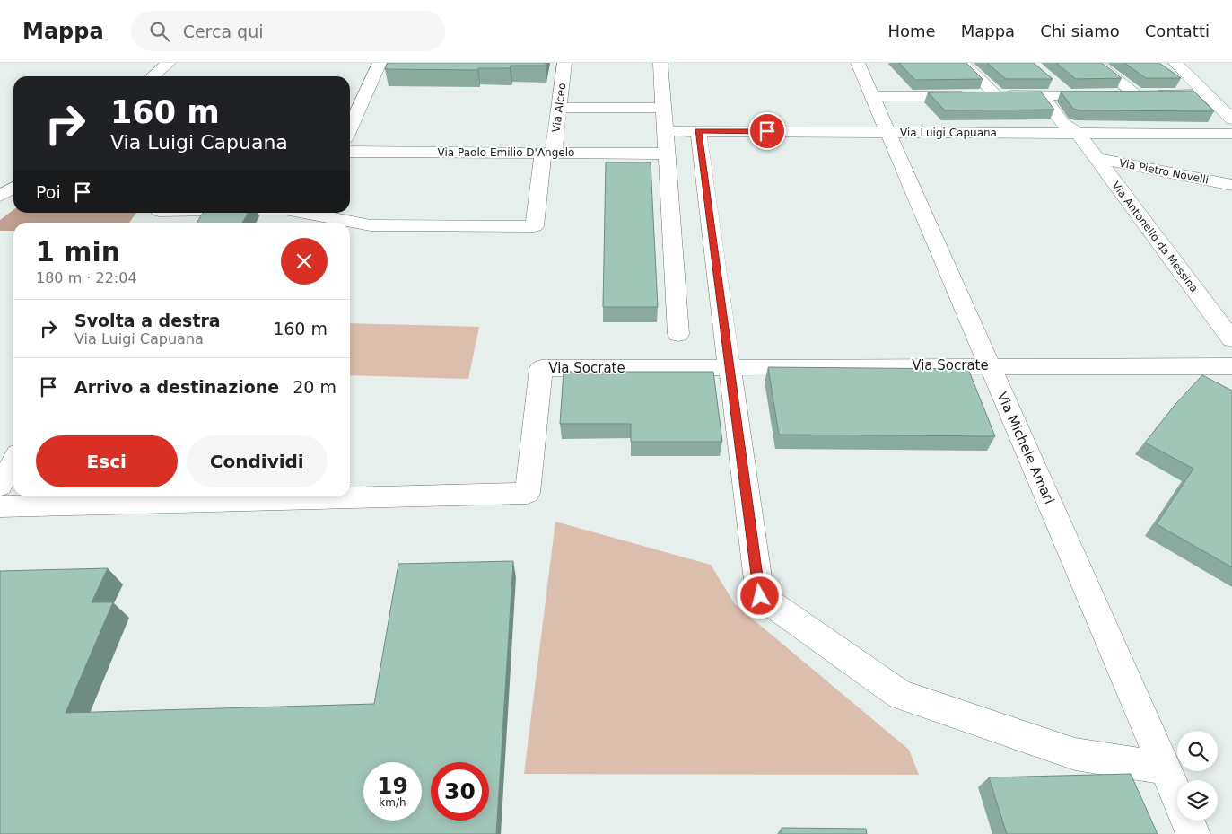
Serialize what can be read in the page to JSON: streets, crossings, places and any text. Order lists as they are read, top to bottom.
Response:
{
  "streets": {
    "street": [
      "Via Alceo",
      "Via Luigi Capuana",
      "Via Paolo Emilio D'Angelo",
      "Via Pietro Novelli",
      "Via Antonello da Messina",
      "Via Socrate",
      "Via Michele Amari"
    ]
  },
  "crossings": [
    ["Via Alceo", "Via Paolo Emilio D'Angelo"],
    ["Via Luigi Capuana", "Via Antonello da Messina"],
    ["Via Luigi Capuana", "Via Michele Amari"],
    ["Via Pietro Novelli", "Via Antonello da Messina"],
    ["Via Socrate", "Via Michele Amari"]
  ],
  "page": {
    "header": "Mappa",
    "search": "Cerca qui",
    "nav": [
      "Home",
      "Mappa",
      "Chi siamo",
      "Contatti"
    ],
    "turn": ["160 m", "Via Luigi Capuana"],
    "then": "Poi",
    "heading": ["1 min", "180 m · 22:04"],
    "list": [
      {
        "name": "Svolta a destra",
        "note": "Via Luigi Capuana",
        "value": "160 m"
      },
      {
        "name": "Arrivo a destinazione",
        "value": "20 m"
      }
    ],
    "buttons": ["Esci", "Condividi"],
    "speed": "19 km/h",
    "limit": "30"
  }
}
